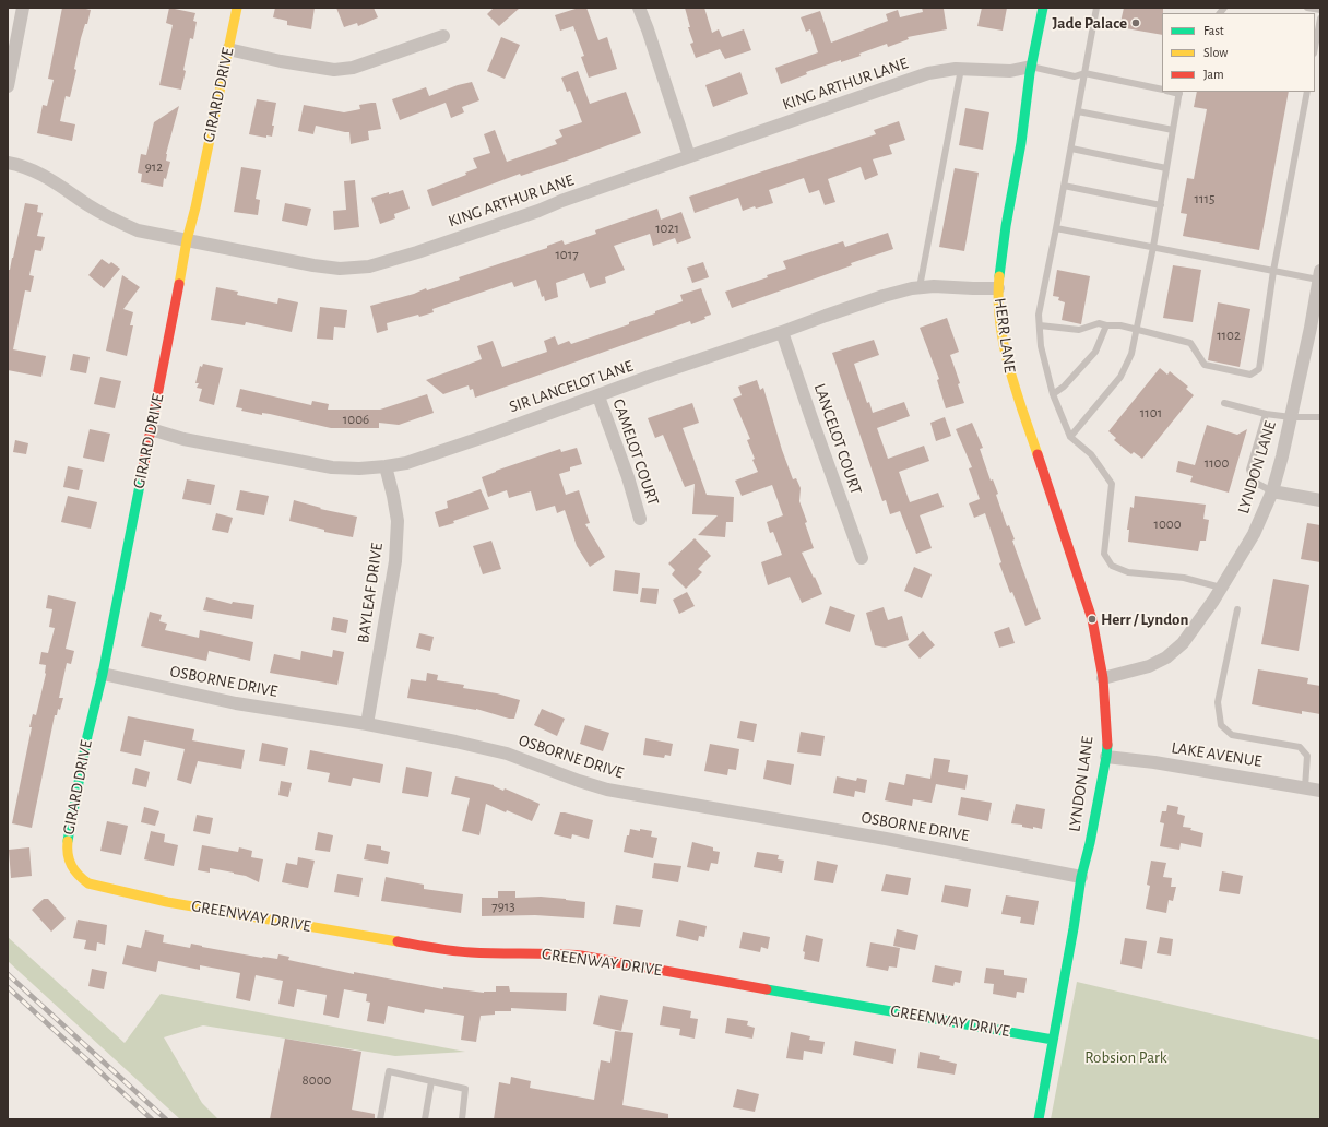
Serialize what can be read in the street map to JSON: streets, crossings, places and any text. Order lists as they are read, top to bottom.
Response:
{
  "streets": {
    "street": [
      "KING ARTHUR LANE",
      "GIRARD DRIVE",
      "HERR LANE",
      "SIR LANCELOT LANE",
      "LANCELOT COURT",
      "CAMELOT COURT",
      "LYNDON LANE",
      "BAYLEAF DRIVE",
      "OSBORNE DRIVE",
      "LAKE AVENUE",
      "GREENWAY DRIVE"
    ]
  },
  "crossings": [
    ["KING ARTHUR LANE", "GIRARD DRIVE"],
    ["KING ARTHUR LANE", "HERR LANE"],
    ["GIRARD DRIVE", "SIR LANCELOT LANE"],
    ["GIRARD DRIVE", "OSBORNE DRIVE"],
    ["GIRARD DRIVE", "GREENWAY DRIVE"],
    ["HERR LANE", "SIR LANCELOT LANE"],
    ["HERR LANE", "LYNDON LANE"],
    ["SIR LANCELOT LANE", "LANCELOT COURT"],
    ["SIR LANCELOT LANE", "CAMELOT COURT"],
    ["SIR LANCELOT LANE", "BAYLEAF DRIVE"],
    ["LYNDON LANE", "OSBORNE DRIVE"],
    ["LYNDON LANE", "LAKE AVENUE"],
    ["LYNDON LANE", "GREENWAY DRIVE"],
    ["BAYLEAF DRIVE", "OSBORNE DRIVE"]
  ],
  "parks": ["Robsion Park"],
  "places": ["Jade Palace", "Herr / Lyndon"],
  "house_numbers": [
    "912",
    "1115",
    "1021",
    "1017",
    "1102",
    "1101",
    "1006",
    "1100",
    "1000",
    "7913",
    "8000"
  ],
  "legend": ["Fast", "Slow", "Jam"]
}
